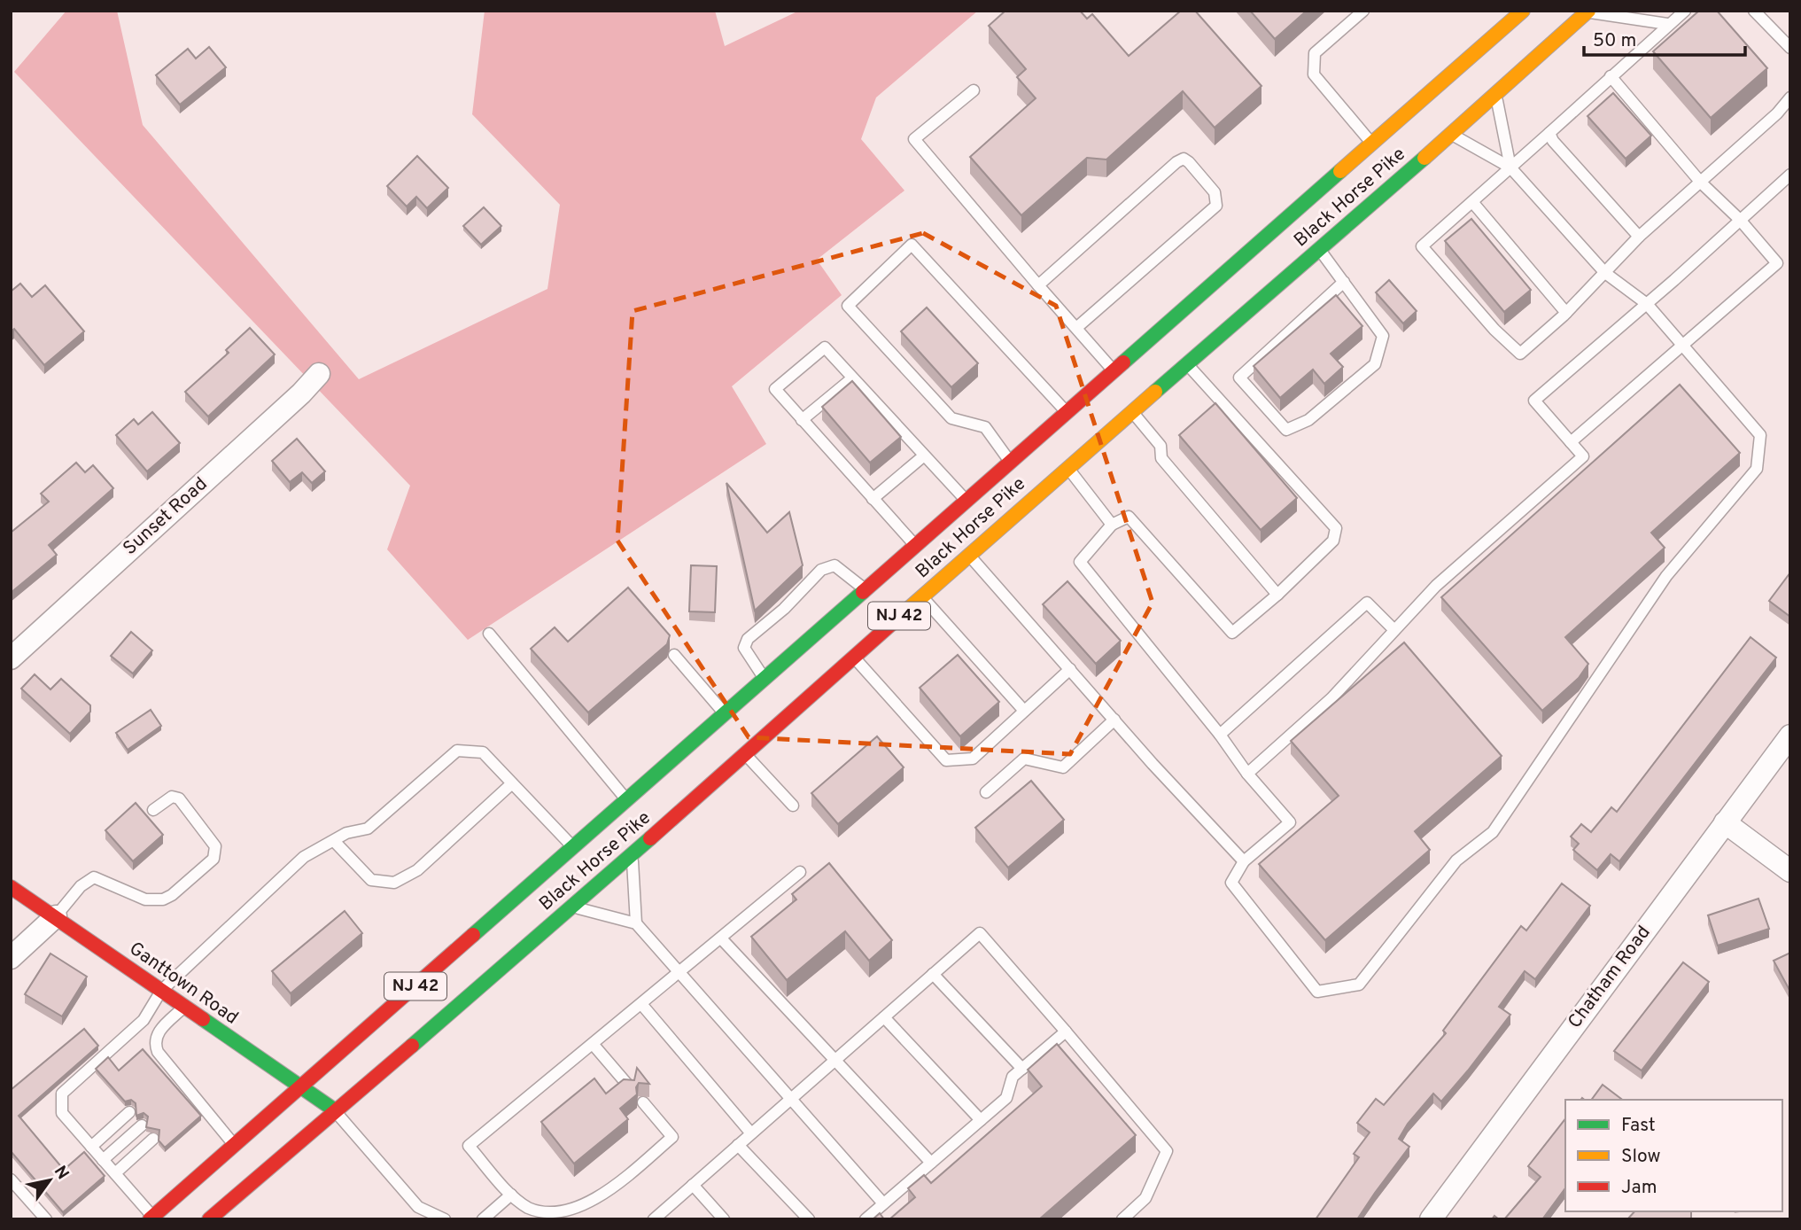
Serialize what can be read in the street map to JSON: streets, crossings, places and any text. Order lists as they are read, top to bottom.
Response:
{
  "streets": {
    "main road": ["Black Horse Pike", "NJ 42", "Ganttown Road"],
    "street": ["Sunset Road", "Chatham Road"]
  },
  "crossings": [
    ["Black Horse Pike", "Ganttown Road"]
  ],
  "legend": ["Fast", "Slow", "Jam"],
  "scale_bar": "50 m",
  "north": "top right"
}
